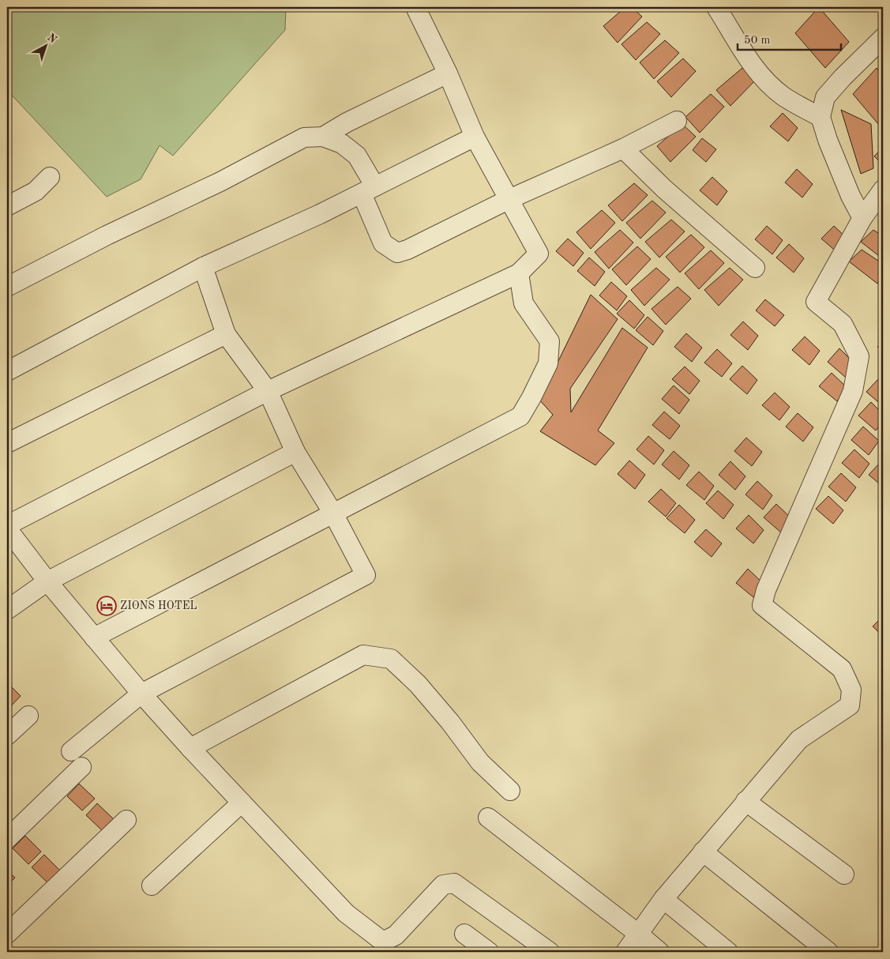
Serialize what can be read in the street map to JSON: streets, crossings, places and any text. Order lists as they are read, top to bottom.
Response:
{
  "places": {
    "hotel": ["ZIONS HOTEL"]
  },
  "scale_bar": "50 m",
  "north": "top right"
}
